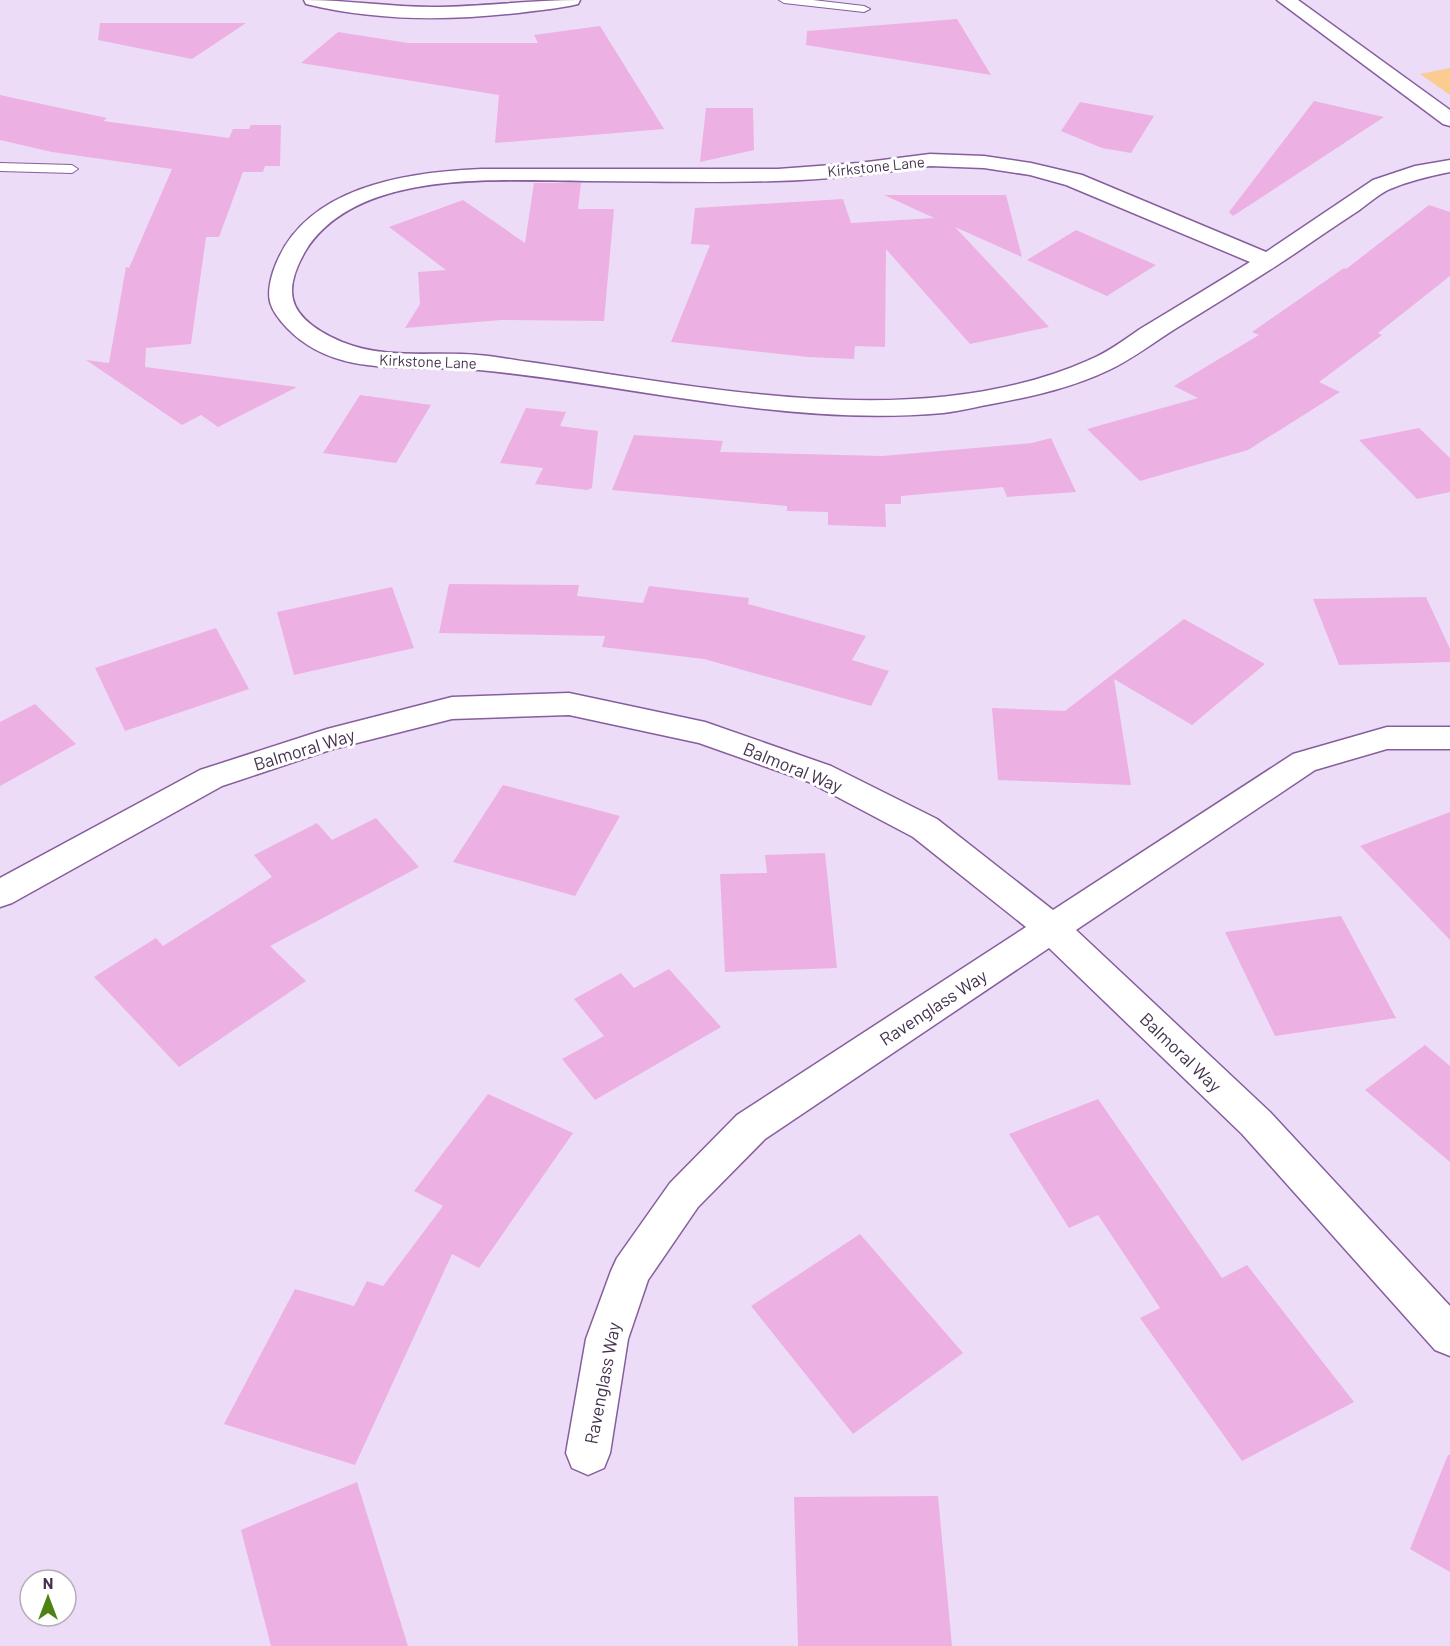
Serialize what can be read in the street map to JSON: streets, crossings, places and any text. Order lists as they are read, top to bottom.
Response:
{
  "streets": {
    "street": ["Kirkstone Lane", "Balmoral Way", "Ravenglass Way"]
  },
  "crossings": [
    ["Balmoral Way", "Ravenglass Way"]
  ],
  "north": "top"
}
